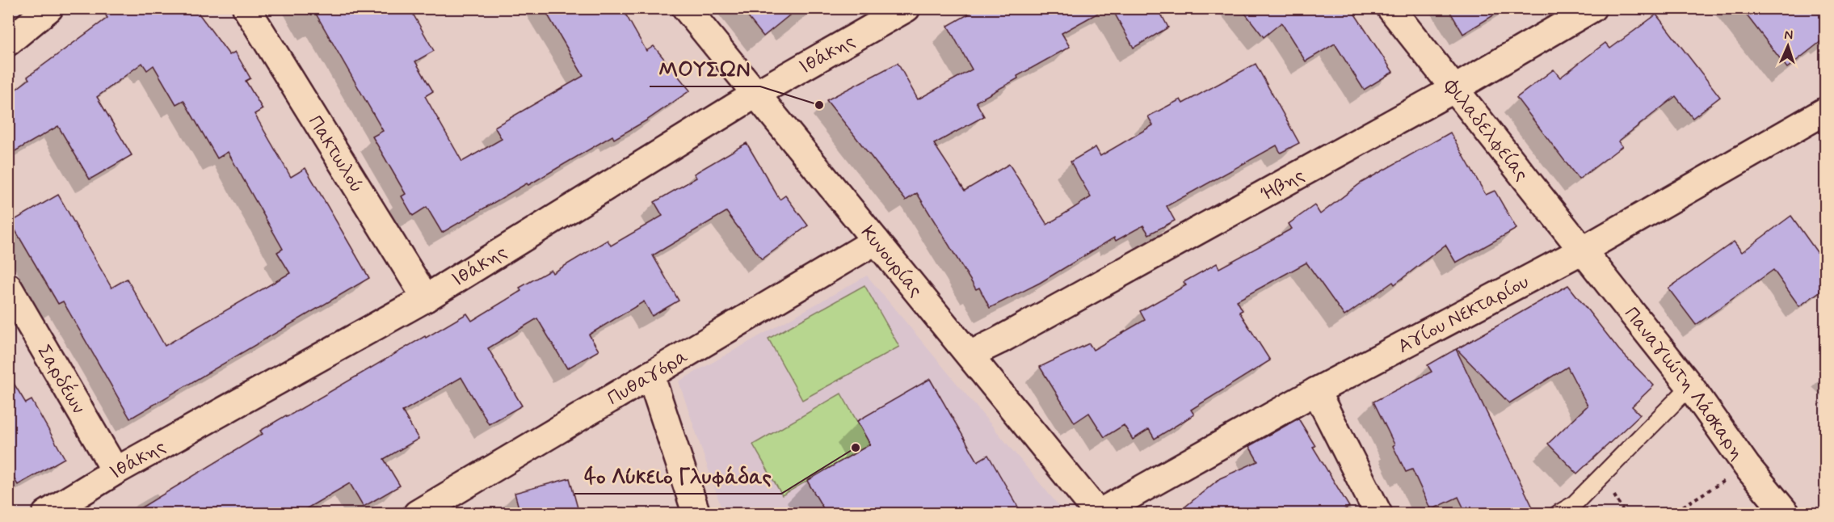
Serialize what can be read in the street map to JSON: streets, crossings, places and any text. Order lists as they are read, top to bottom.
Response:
{
  "streets": {
    "street": [
      "Ιθάκης",
      "Φιλαδελφείας",
      "Πακτωλού",
      "Ήβης",
      "Κυνουρίας",
      "Αγίου Νεκταρίου",
      "Πυθαγόρα",
      "Σαρδέων",
      "Παναγιώτη Λάσκαρη"
    ]
  },
  "crossings": [
    ["Ιθάκης", "Πακτωλού"],
    ["Ιθάκης", "Κυνουρίας"],
    ["Ιθάκης", "Σαρδέων"],
    ["Φιλαδελφείας", "Ήβης"],
    ["Φιλαδελφείας", "Αγίου Νεκταρίου"],
    ["Φιλαδελφείας", "Παναγιώτη Λάσκαρη"],
    ["Ήβης", "Κυνουρίας"],
    ["Κυνουρίας", "Αγίου Νεκταρίου"],
    ["Κυνουρίας", "Πυθαγόρα"],
    ["Αγίου Νεκταρίου", "Παναγιώτη Λάσκαρη"]
  ],
  "places": ["ΜΟΥΣΩΝ", "4ο Λύκειο Γλυφάδας"],
  "north": "top"
}
